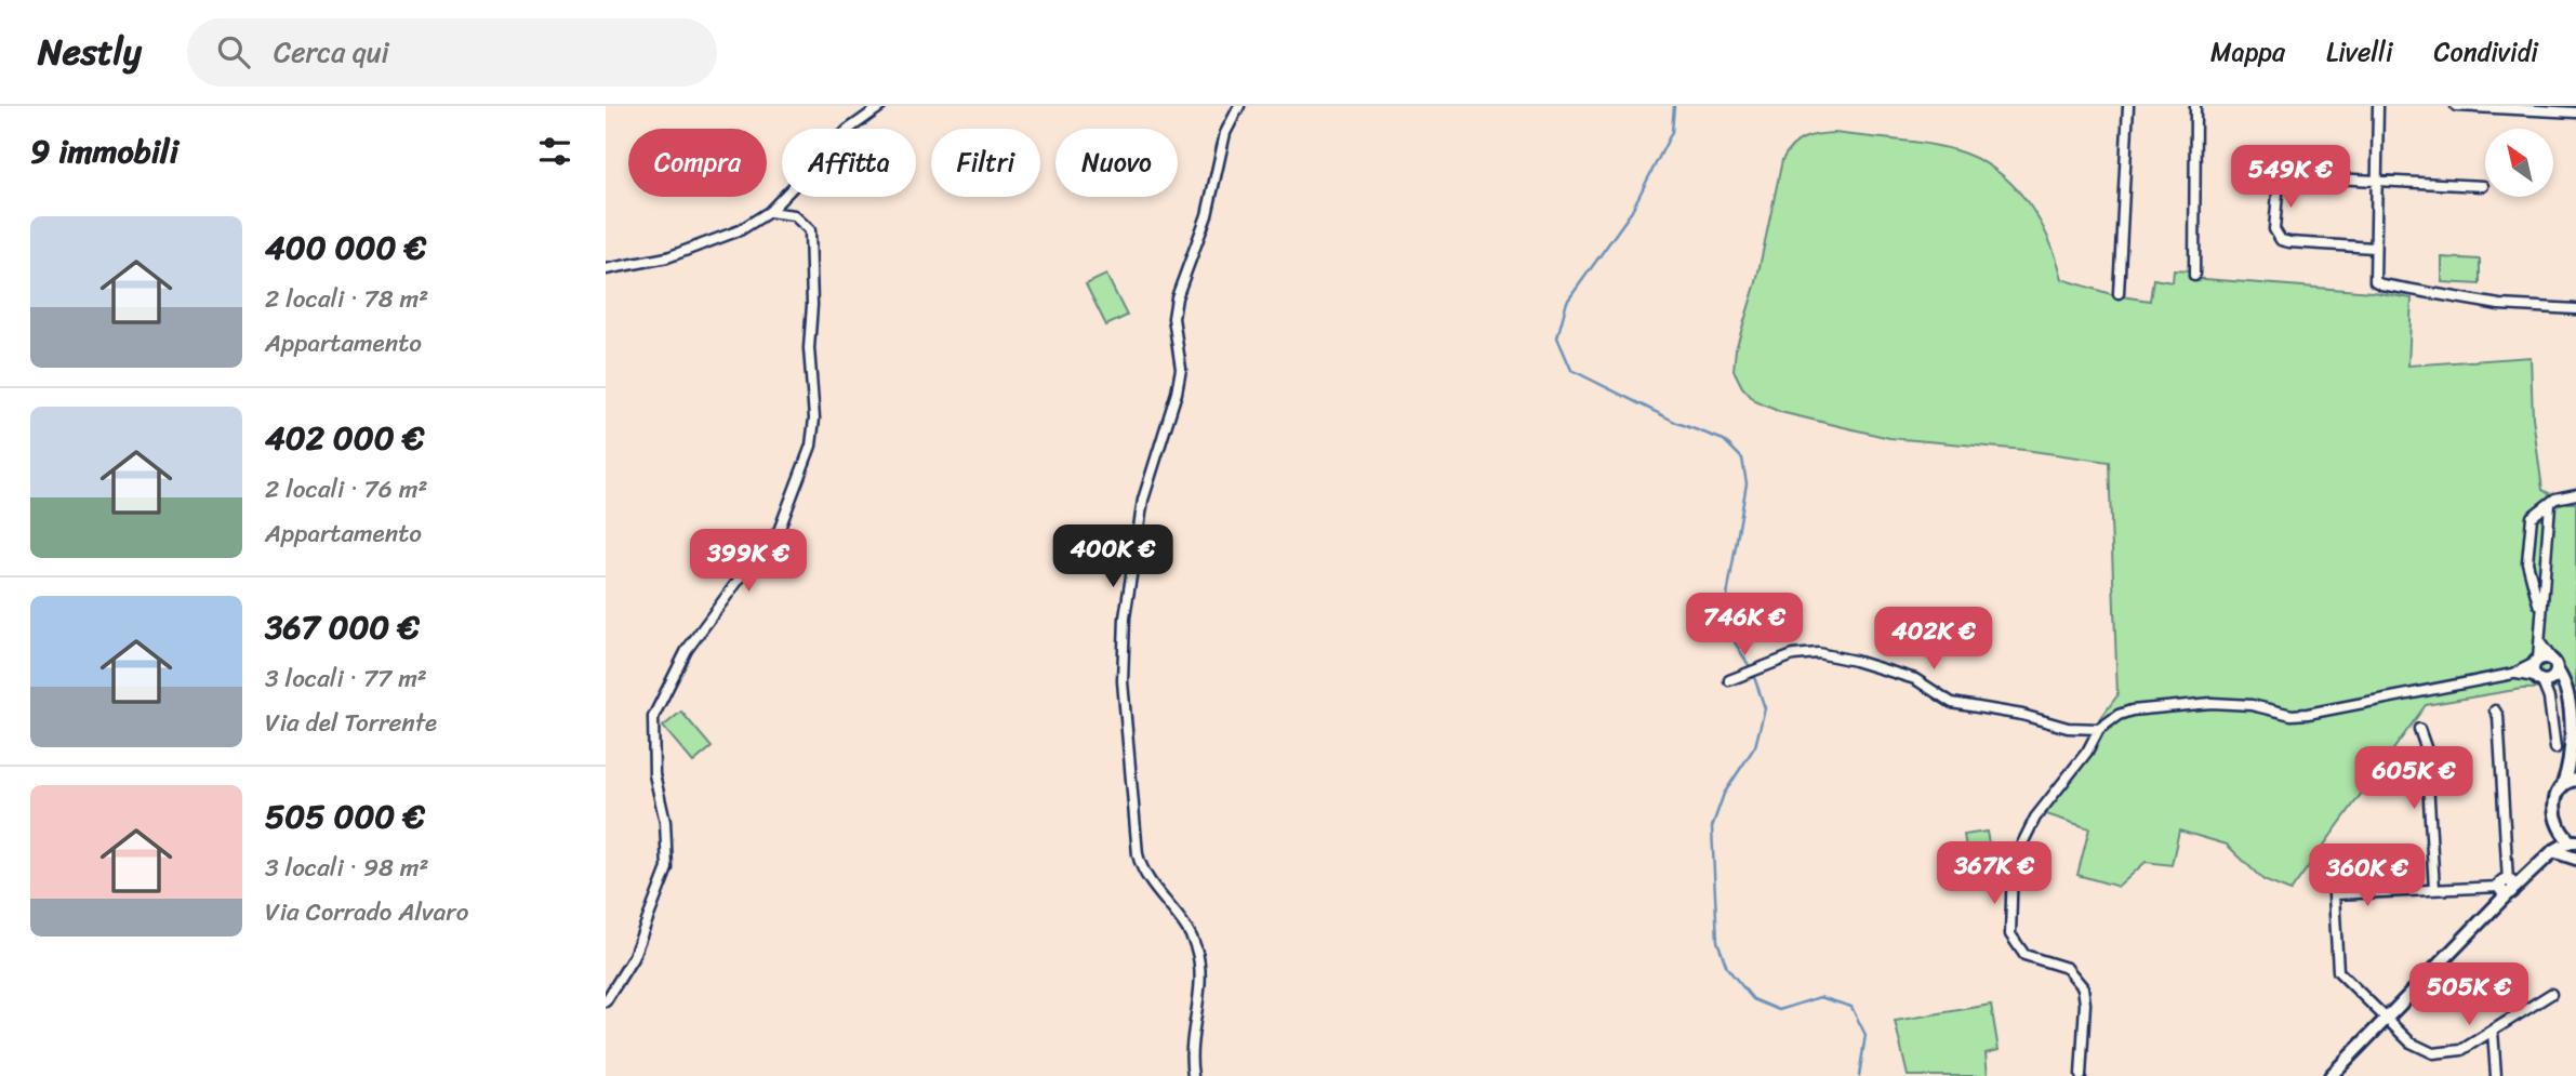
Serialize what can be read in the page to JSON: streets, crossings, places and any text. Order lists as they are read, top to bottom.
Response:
{
  "north": "top left",
  "page": {
    "header": "Nestly",
    "search": "Cerca qui",
    "nav": ["Mappa", "Livelli", "Condividi"],
    "heading": "9 immobili",
    "chip": [
      "Compra",
      "Affitta",
      "Filtri",
      "Nuovo"
    ],
    "price": [
      "549K €",
      "400K €",
      "399K €",
      "746K €",
      "402K €",
      "605K €",
      "367K €",
      "360K €",
      "505K €"
    ],
    "list": [
      {
        "name": "400 000 €",
        "note": "2 locali · 78 m² · Appartamento"
      },
      {
        "name": "402 000 €",
        "note": "2 locali · 76 m² · Appartamento"
      },
      {
        "name": "367 000 €",
        "note": "3 locali · 77 m² · Via del Torrente"
      },
      {
        "name": "505 000 €",
        "note": "3 locali · 98 m² · Via Corrado Alvaro"
      }
    ]
  }
}
